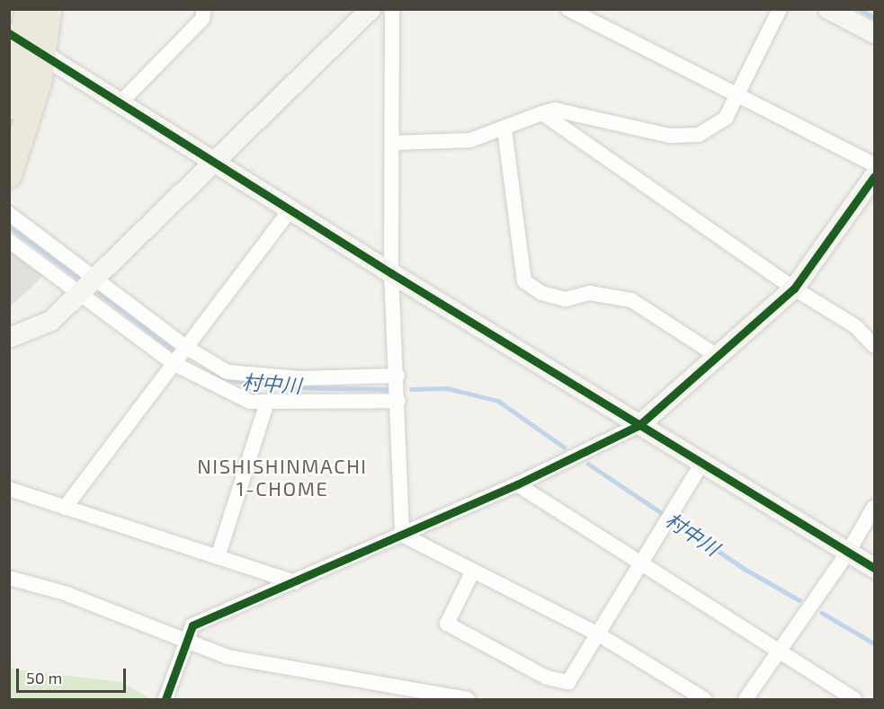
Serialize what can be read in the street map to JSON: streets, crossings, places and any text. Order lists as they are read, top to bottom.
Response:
{
  "districts": ["NISHISHINMACHI 1-CHOME"],
  "water": ["村中川"],
  "scale_bar": "50 m"
}
